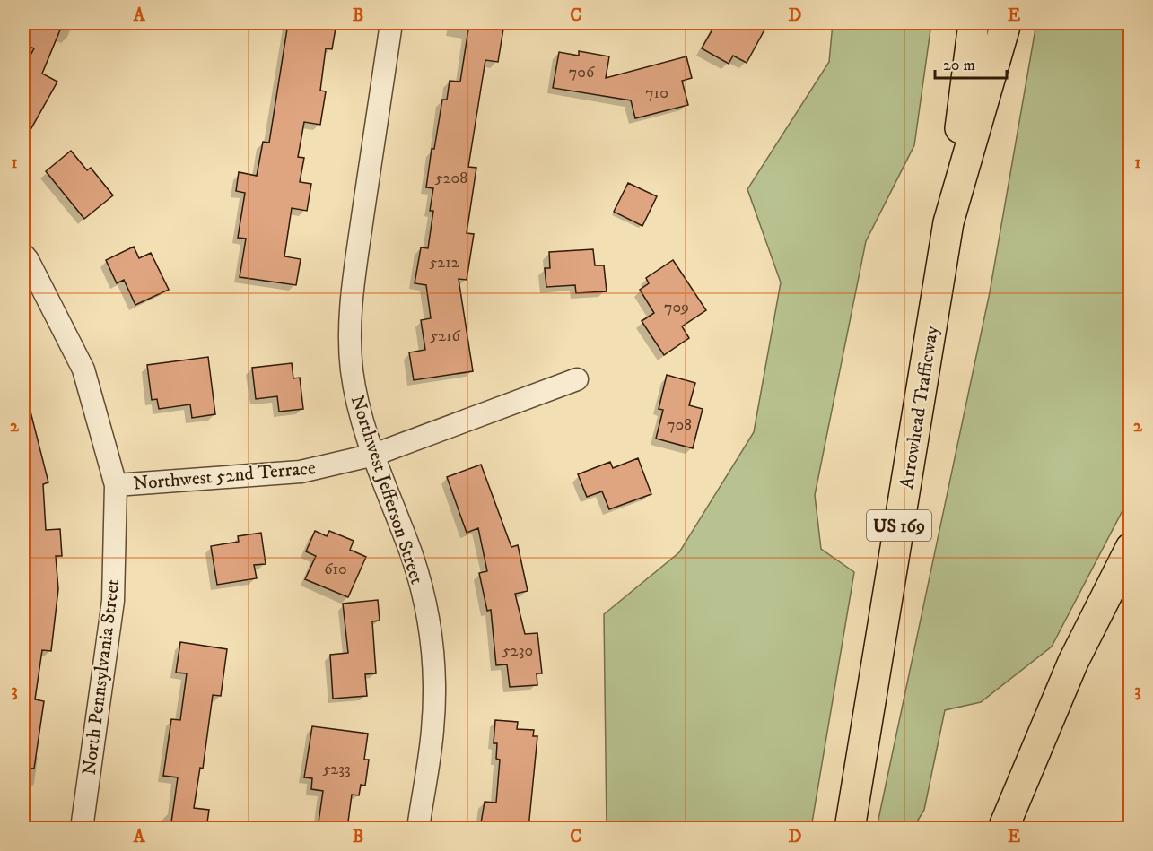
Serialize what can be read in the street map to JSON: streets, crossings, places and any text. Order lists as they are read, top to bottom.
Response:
{
  "streets": {
    "highway": ["Arrowhead Trafficway", "US 169"],
    "street": ["Northwest 52nd Terrace", "Northwest Jefferson Street", "North Pennsylvania Street"]
  },
  "crossings": [
    ["Northwest 52nd Terrace", "Northwest Jefferson Street"],
    ["Northwest 52nd Terrace", "North Pennsylvania Street"]
  ],
  "house_numbers": [
    "706",
    "710",
    "5208",
    "5212",
    "709",
    "5216",
    "708",
    "610",
    "5230",
    "5233"
  ],
  "scale_bar": "20 m",
  "grid": {
    "columns": [
      "A",
      "B",
      "C",
      "D",
      "E"
    ],
    "rows": ["1", "2", "3"]
  }
}
